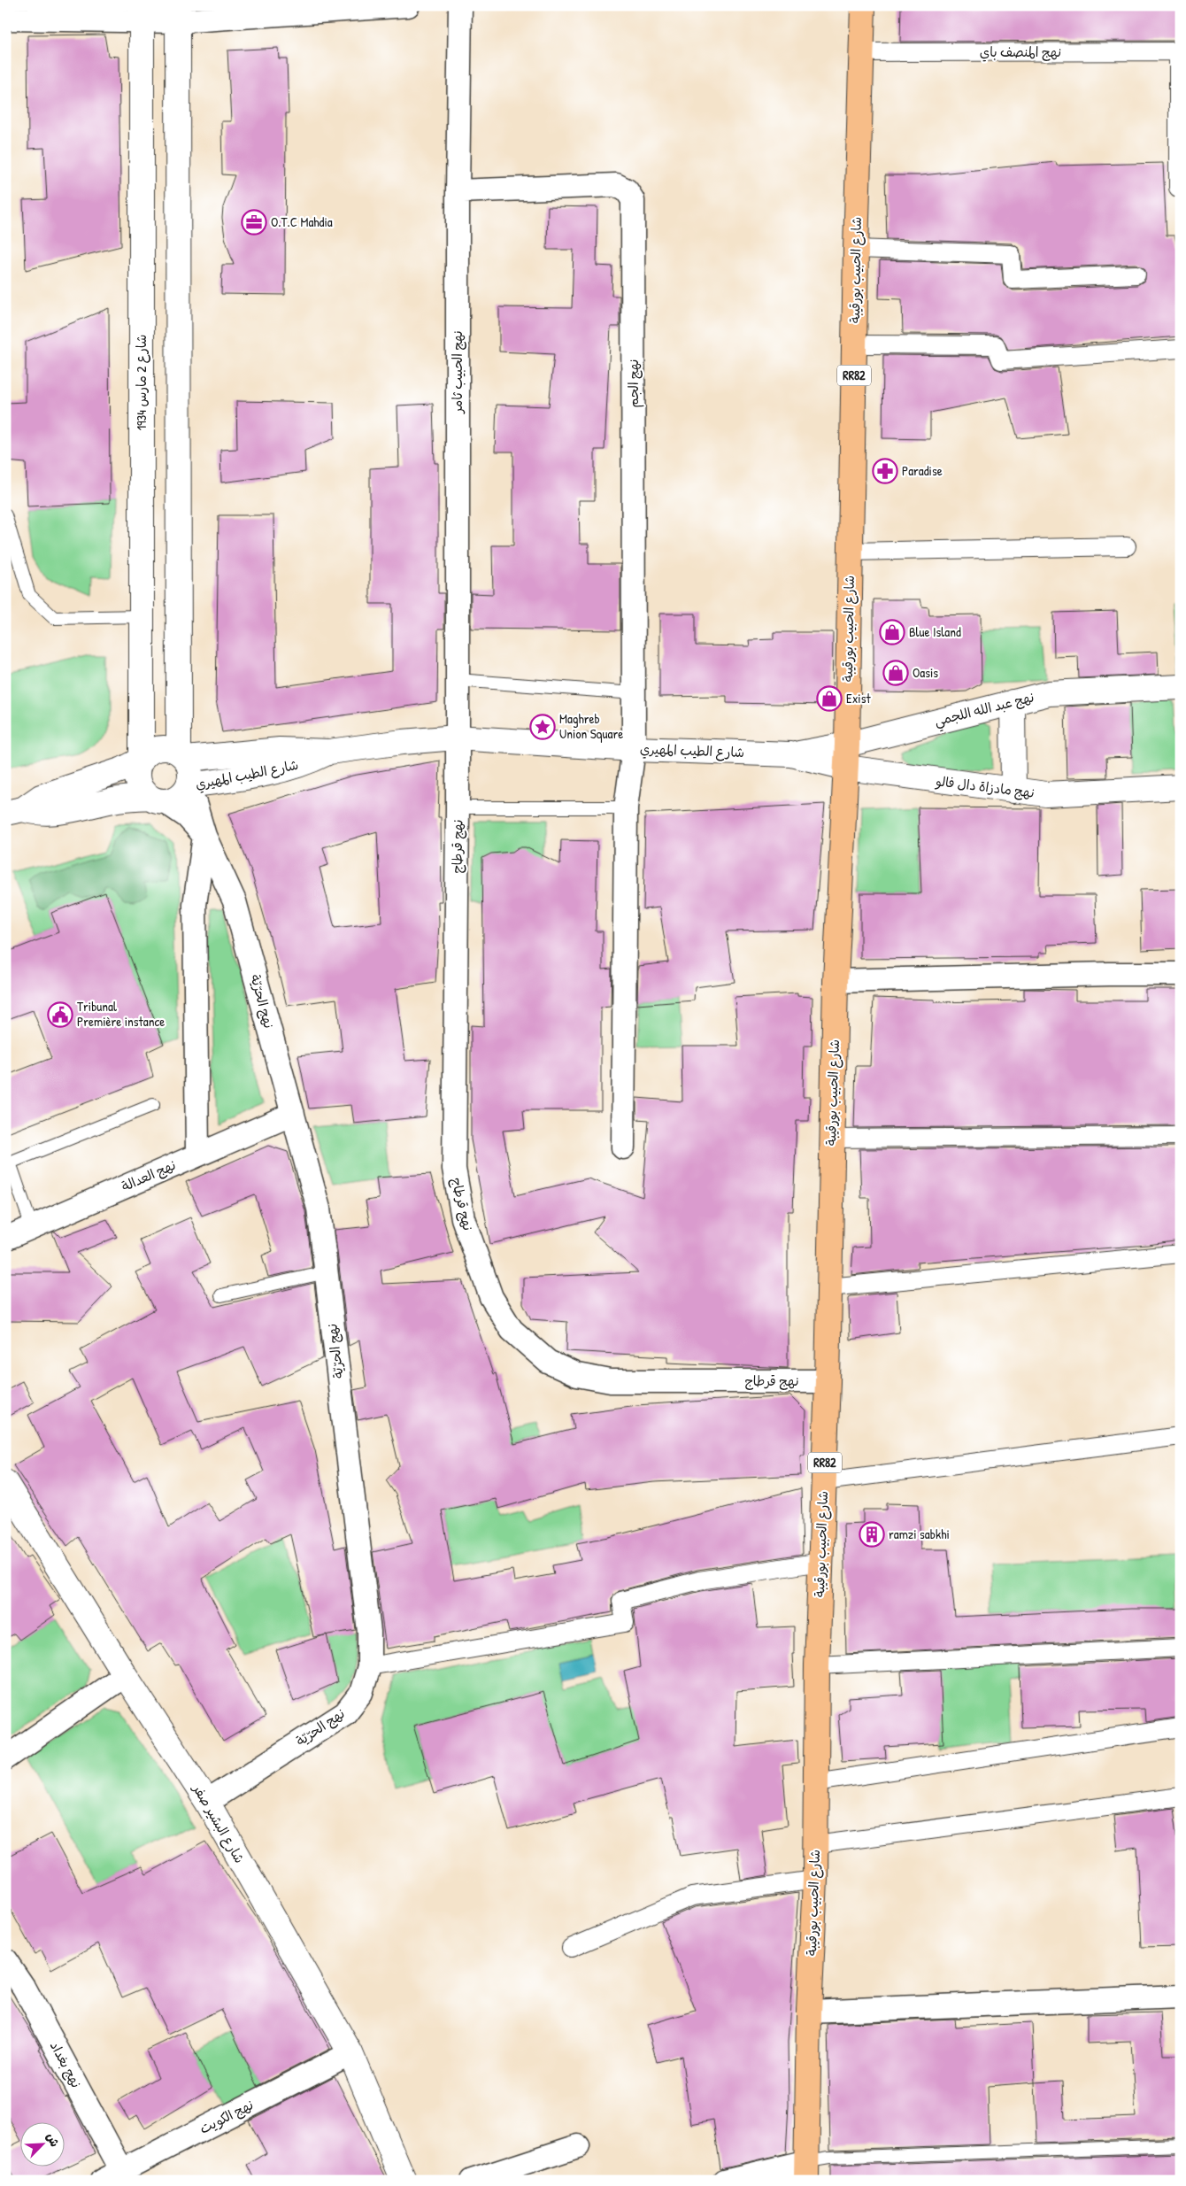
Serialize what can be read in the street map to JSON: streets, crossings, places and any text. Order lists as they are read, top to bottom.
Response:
{
  "streets": {
    "main road": ["شارع الحبيب بورقيبة", "RR82"],
    "street": [
      "نهج المنصف باي",
      "نهج الحبيب ثامر",
      "شارع 2 مارس 1934",
      "نهج الجم",
      "نهج عبد الله اللجمي",
      "شارع الطيب المهيري",
      "نهج مادزاة دال فالو",
      "نهج قرطاج",
      "نهج الحرّيّة",
      "نهج العدالة",
      "شارع البشير صفر",
      "نهج بغداد",
      "نهج الكويت"
    ]
  },
  "crossings": [
    ["نهج المنصف باي", "شارع الحبيب بورقيبة"],
    ["شارع الحبيب بورقيبة", "نهج عبد الله اللجمي"],
    ["شارع الحبيب بورقيبة", "نهج مادزاة دال فالو"],
    ["شارع الحبيب بورقيبة", "نهج قرطاج"],
    ["نهج الحبيب ثامر", "نهج الجم"],
    ["نهج الحبيب ثامر", "شارع الطيب المهيري"],
    ["نهج الحبيب ثامر", "نهج قرطاج"],
    ["شارع 2 مارس 1934", "شارع الطيب المهيري"],
    ["نهج الجم", "شارع الطيب المهيري"],
    ["نهج عبد الله اللجمي", "شارع الطيب المهيري"],
    ["نهج عبد الله اللجمي", "نهج مادزاة دال فالو"],
    ["شارع الطيب المهيري", "نهج قرطاج"],
    ["نهج الحرّيّة", "نهج العدالة"],
    ["نهج الحرّيّة", "شارع البشير صفر"],
    ["شارع البشير صفر", "نهج الكويت"],
    ["نهج بغداد", "نهج الكويت"]
  ],
  "places": {
    "office": ["O.T.C Mahdia"],
    "pharmacy": ["Paradise"],
    "shop": ["Blue Island", "Oasis", "Exist"],
    "place": ["Maghreb Union Square"],
    "public building": ["Tribunal Première instance"],
    "building": ["ramzi sabkhi"]
  },
  "north": "top right"
}
